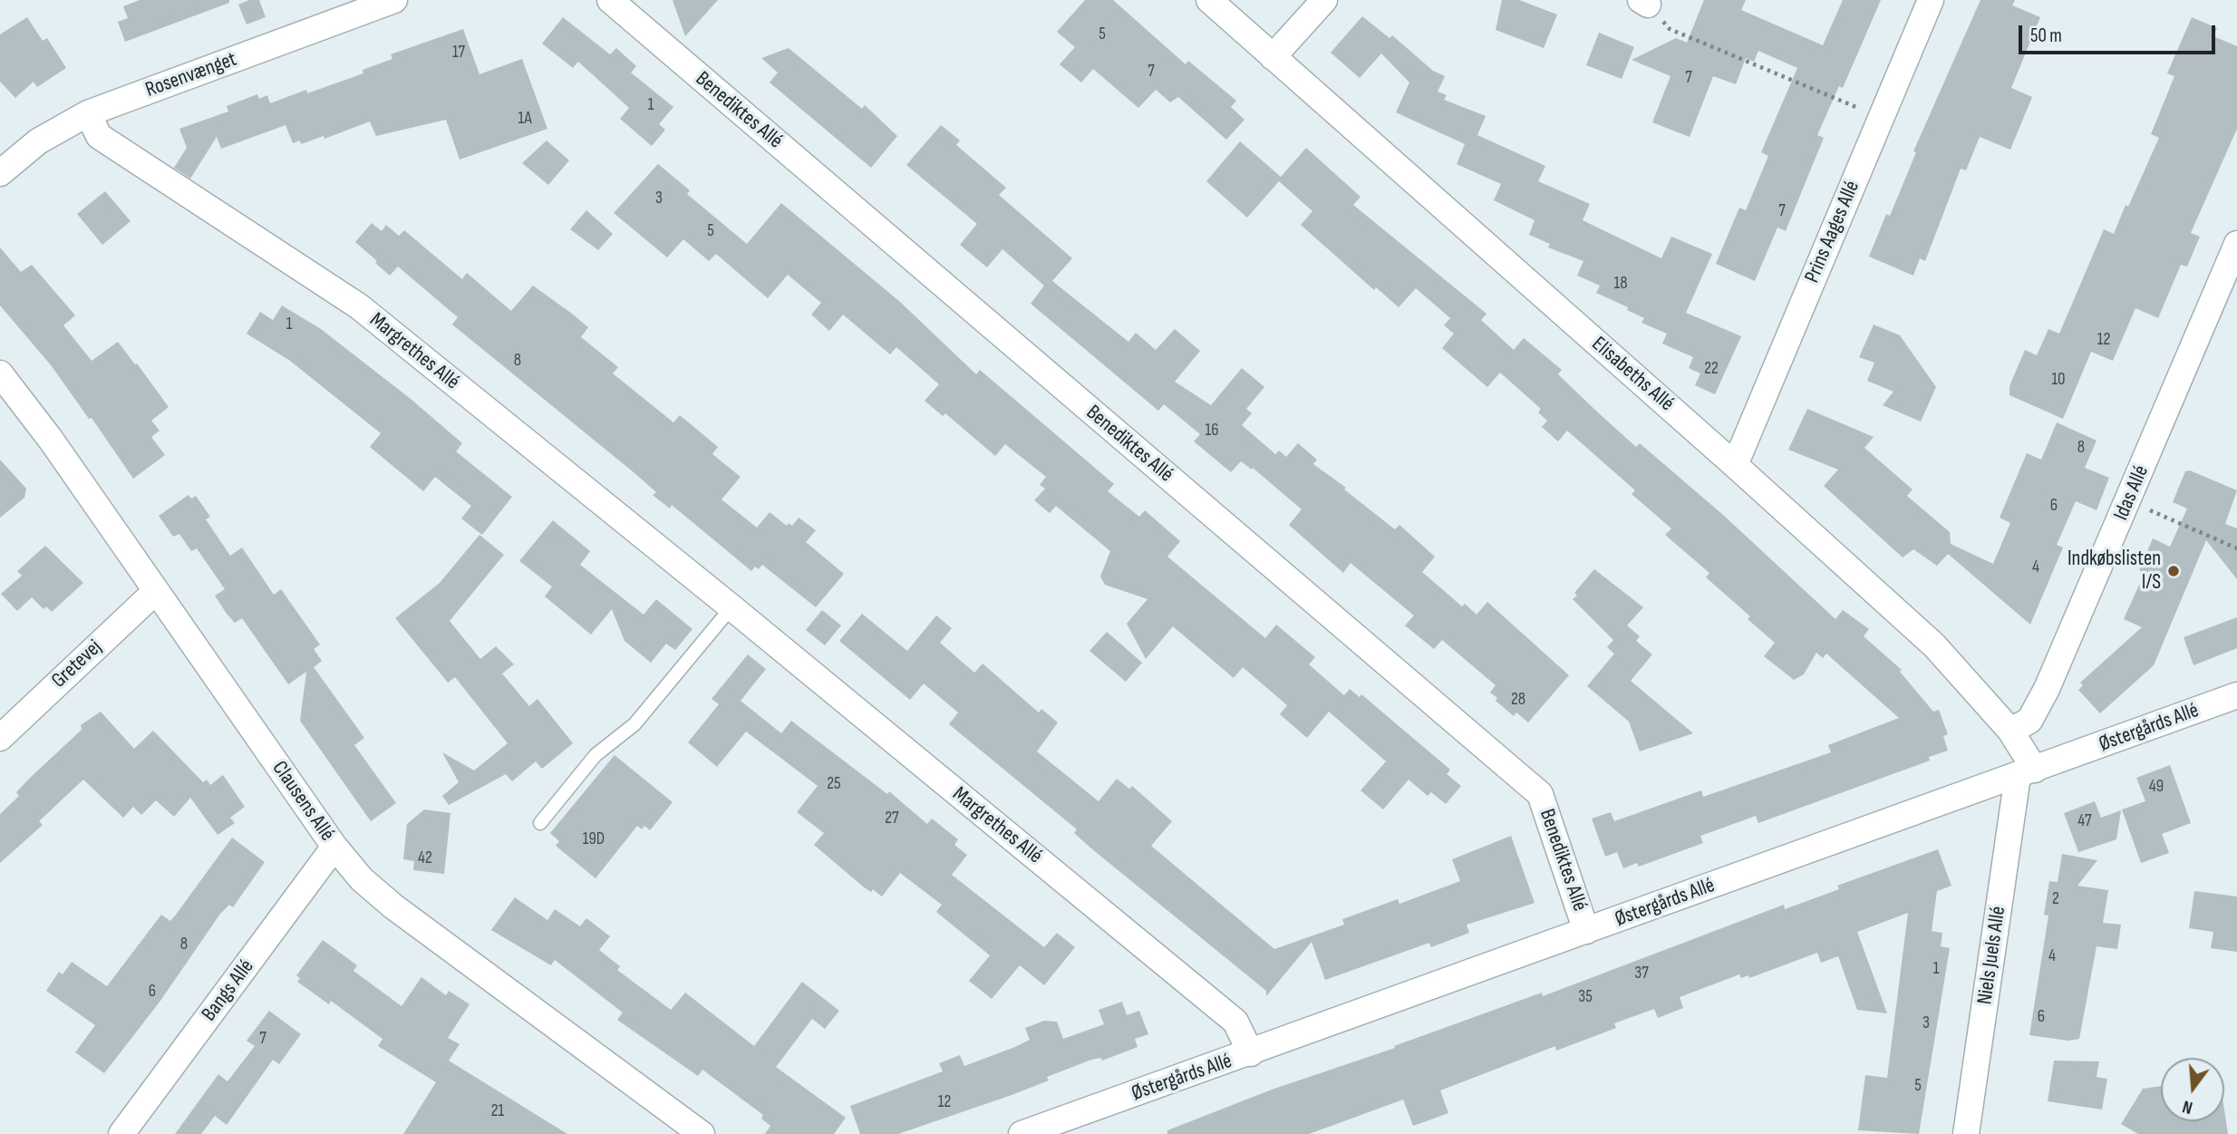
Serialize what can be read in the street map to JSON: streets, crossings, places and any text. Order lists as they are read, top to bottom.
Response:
{
  "streets": {
    "street": [
      "Rosenvænget",
      "Benediktes Allé",
      "Prins Aages Allé",
      "Margrethes Allé",
      "Elisabeths Allé",
      "Idas Allé",
      "Gretevej",
      "Østergårds Allé",
      "Clausens Allé",
      "Niels Juels Allé",
      "Bangs Allé"
    ]
  },
  "crossings": [
    ["Rosenvænget", "Margrethes Allé"],
    ["Benediktes Allé", "Østergårds Allé"],
    ["Prins Aages Allé", "Elisabeths Allé"],
    ["Margrethes Allé", "Østergårds Allé"],
    ["Elisabeths Allé", "Idas Allé"],
    ["Elisabeths Allé", "Østergårds Allé"],
    ["Elisabeths Allé", "Niels Juels Allé"],
    ["Gretevej", "Clausens Allé"],
    ["Østergårds Allé", "Niels Juels Allé"],
    ["Clausens Allé", "Bangs Allé"]
  ],
  "places": ["Indkøbslisten I/S"],
  "house_numbers": [
    "5",
    "17",
    "7",
    "7",
    "1",
    "1A",
    "3",
    "7",
    "5",
    "18",
    "1",
    "12",
    "8",
    "22",
    "10",
    "16",
    "8",
    "6",
    "4",
    "28",
    "25",
    "49",
    "27",
    "47",
    "19D",
    "42",
    "2",
    "8",
    "4",
    "1",
    "37",
    "6",
    "35",
    "6",
    "3",
    "7",
    "5",
    "12",
    "21"
  ],
  "scale_bar": "50 m",
  "north": "bottom"
}
